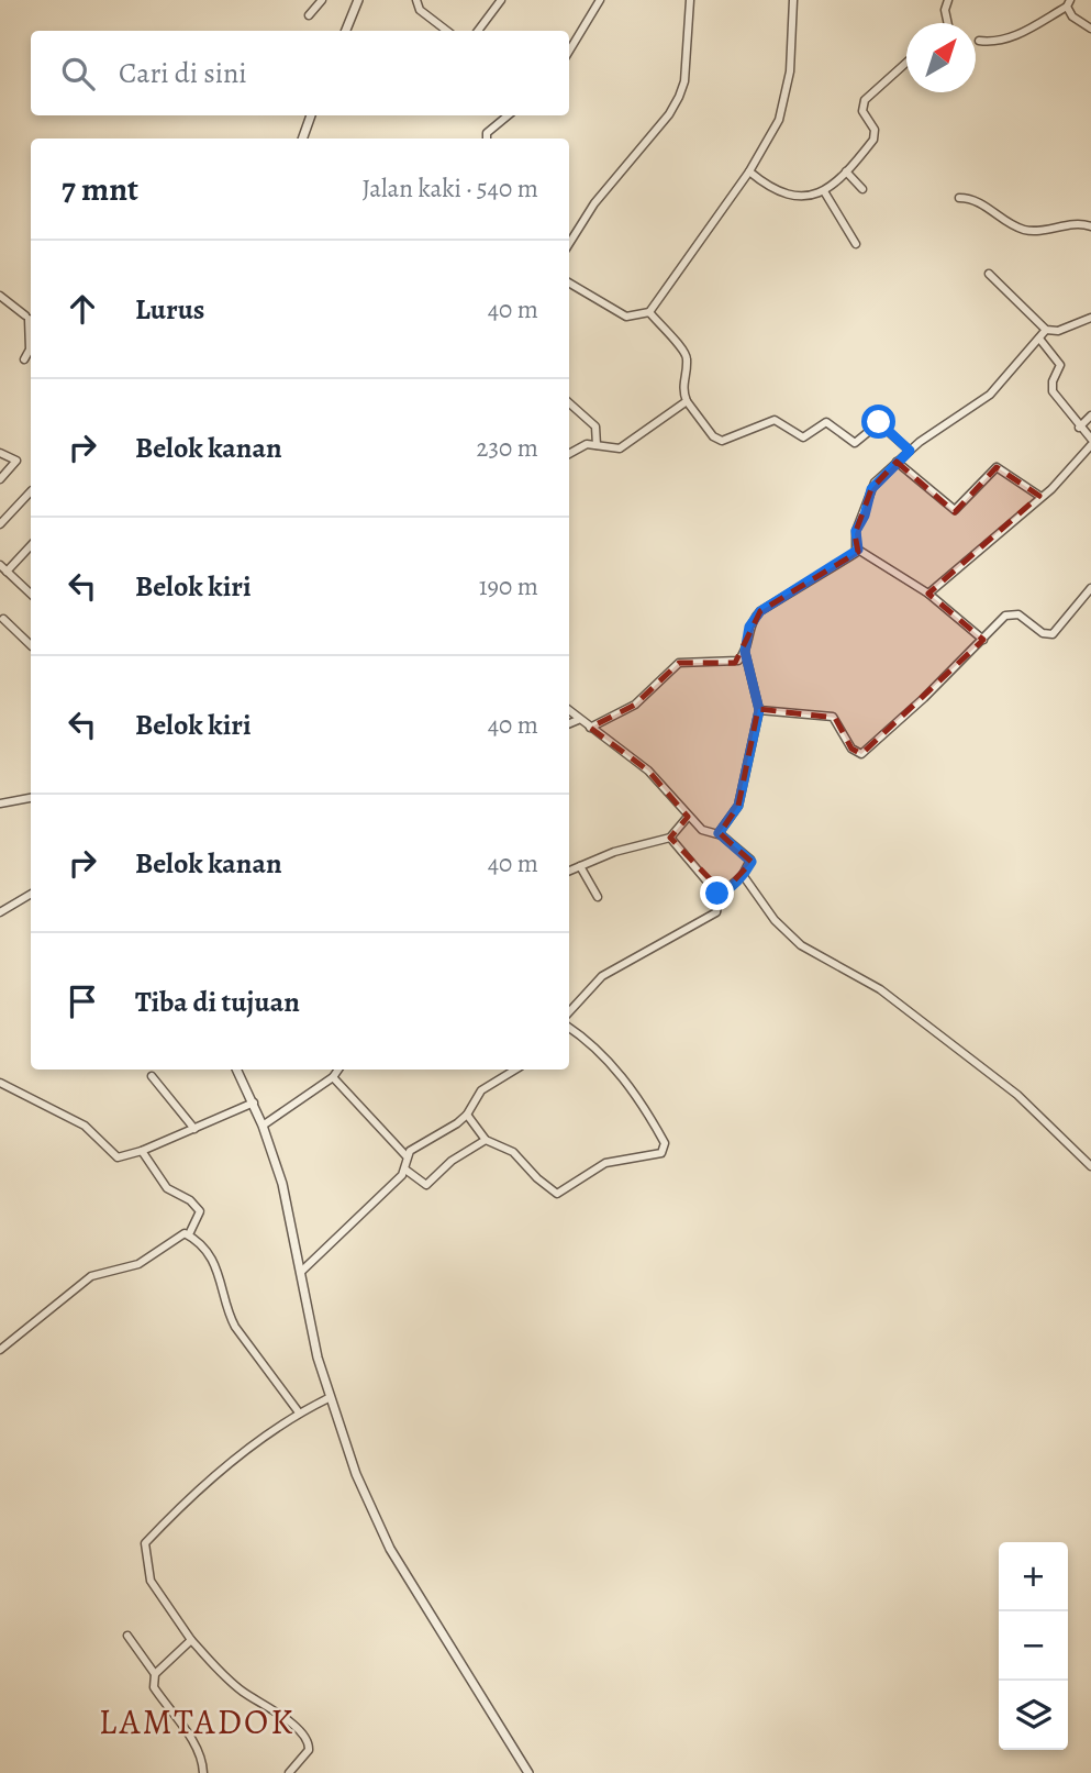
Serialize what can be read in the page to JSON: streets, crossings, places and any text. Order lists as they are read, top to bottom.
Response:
{
  "districts": ["LAMTADOK"],
  "north": "top right",
  "page": {
    "search": "Cari di sini",
    "heading": ["7 mnt", "Jalan kaki · 540 m"],
    "list": [
      ["Lurus", "40 m"],
      ["Belok kanan", "230 m"],
      ["Belok kiri", "190 m"],
      ["Belok kiri", "40 m"],
      ["Belok kanan", "40 m"],
      "Tiba di tujuan"
    ],
    "map_buttons": ["+", "−"]
  }
}
